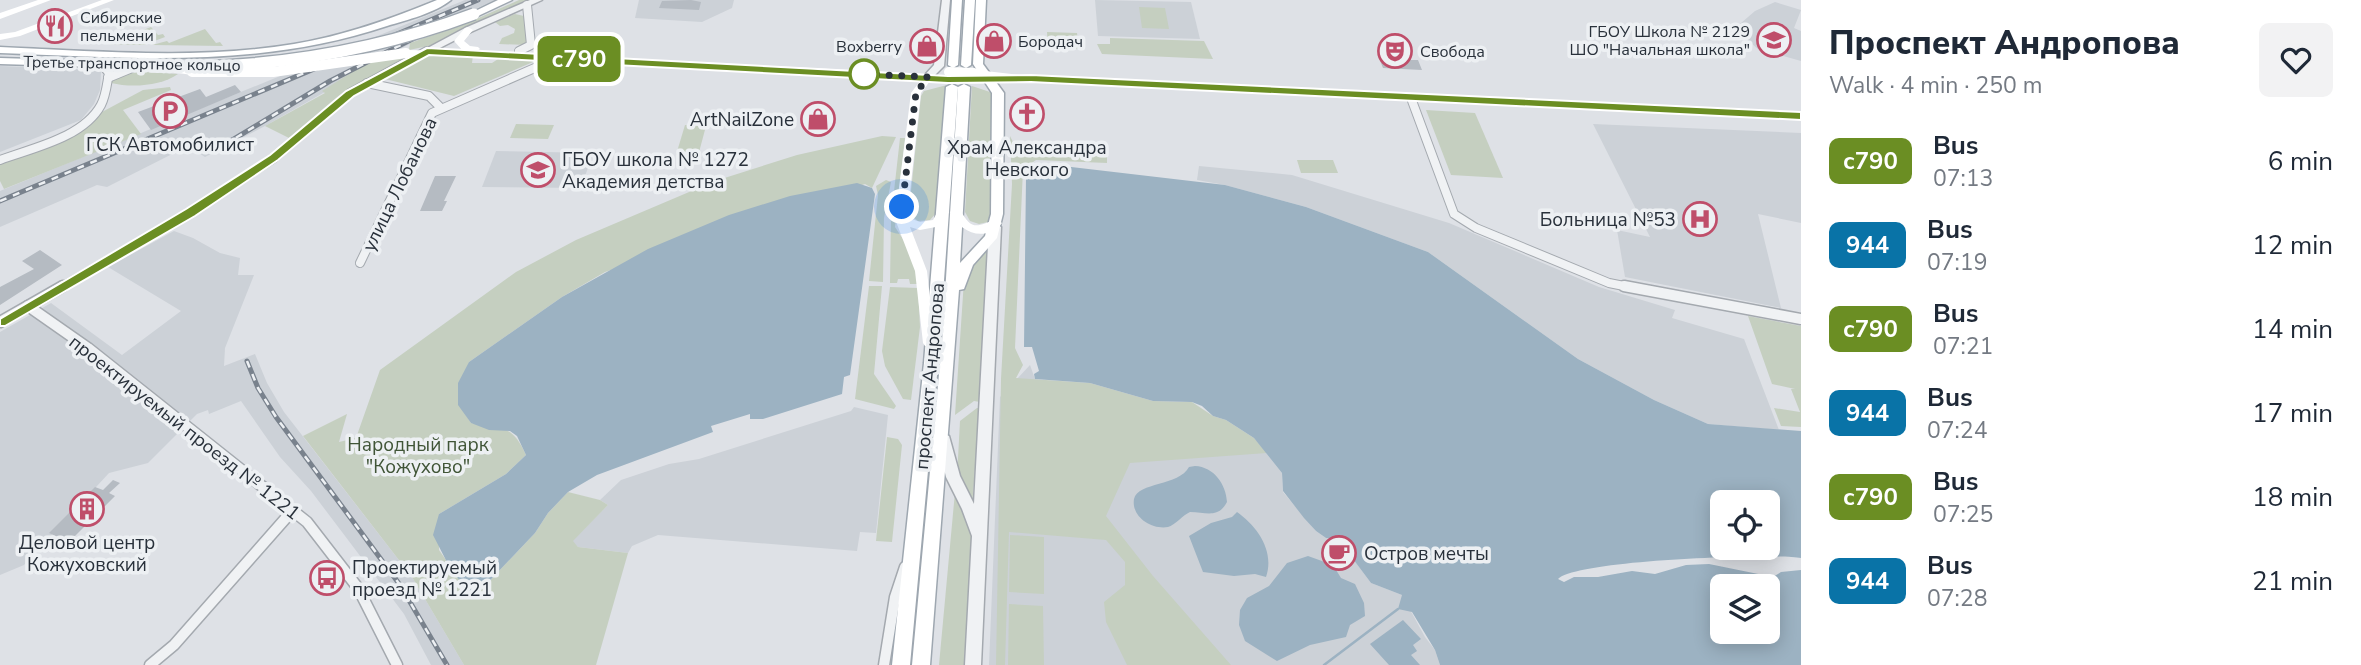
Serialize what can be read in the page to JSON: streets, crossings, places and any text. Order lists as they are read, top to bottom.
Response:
{
  "streets": {
    "main road": ["Третье транспортное кольцо", "проспект Андропова"],
    "street": ["улица Лобанова", "проектируемый проезд № 1221"]
  },
  "parks": ["Народный парк \"Кожухово\""],
  "places": {
    "restaurant": ["Сибирские пельмени"],
    "school or university": ["ГБОУ Школа № 2129 ШО \"Начальная школа\"", "ГБОУ школа № 1272 Академия детства"],
    "shop": ["Бородач", "Boxberry", "ArtNailZone"],
    "theatre": ["Свобода"],
    "parking": ["ГСК Автомобилист"],
    "church": ["Храм Александра Невского"],
    "hospital": ["Больница №53"],
    "building": ["Деловой центр Кожуховский"],
    "cafe": ["Остров мечты"],
    "bus stop": ["Проектируемый проезд № 1221"]
  },
  "lines": ["bus line с790"],
  "page": {
    "on_map": "с790",
    "heading": ["Проспект Андропова", "Walk · 4 min · 250 m"],
    "list": [
      {
        "mark": "с790",
        "name": "Bus",
        "note": "07:13",
        "value": "6 min"
      },
      {
        "mark": "944",
        "name": "Bus",
        "note": "07:19",
        "value": "12 min"
      },
      {
        "mark": "с790",
        "name": "Bus",
        "note": "07:21",
        "value": "14 min"
      },
      {
        "mark": "944",
        "name": "Bus",
        "note": "07:24",
        "value": "17 min"
      },
      {
        "mark": "с790",
        "name": "Bus",
        "note": "07:25",
        "value": "18 min"
      },
      {
        "mark": "944",
        "name": "Bus",
        "note": "07:28",
        "value": "21 min"
      }
    ]
  }
}
